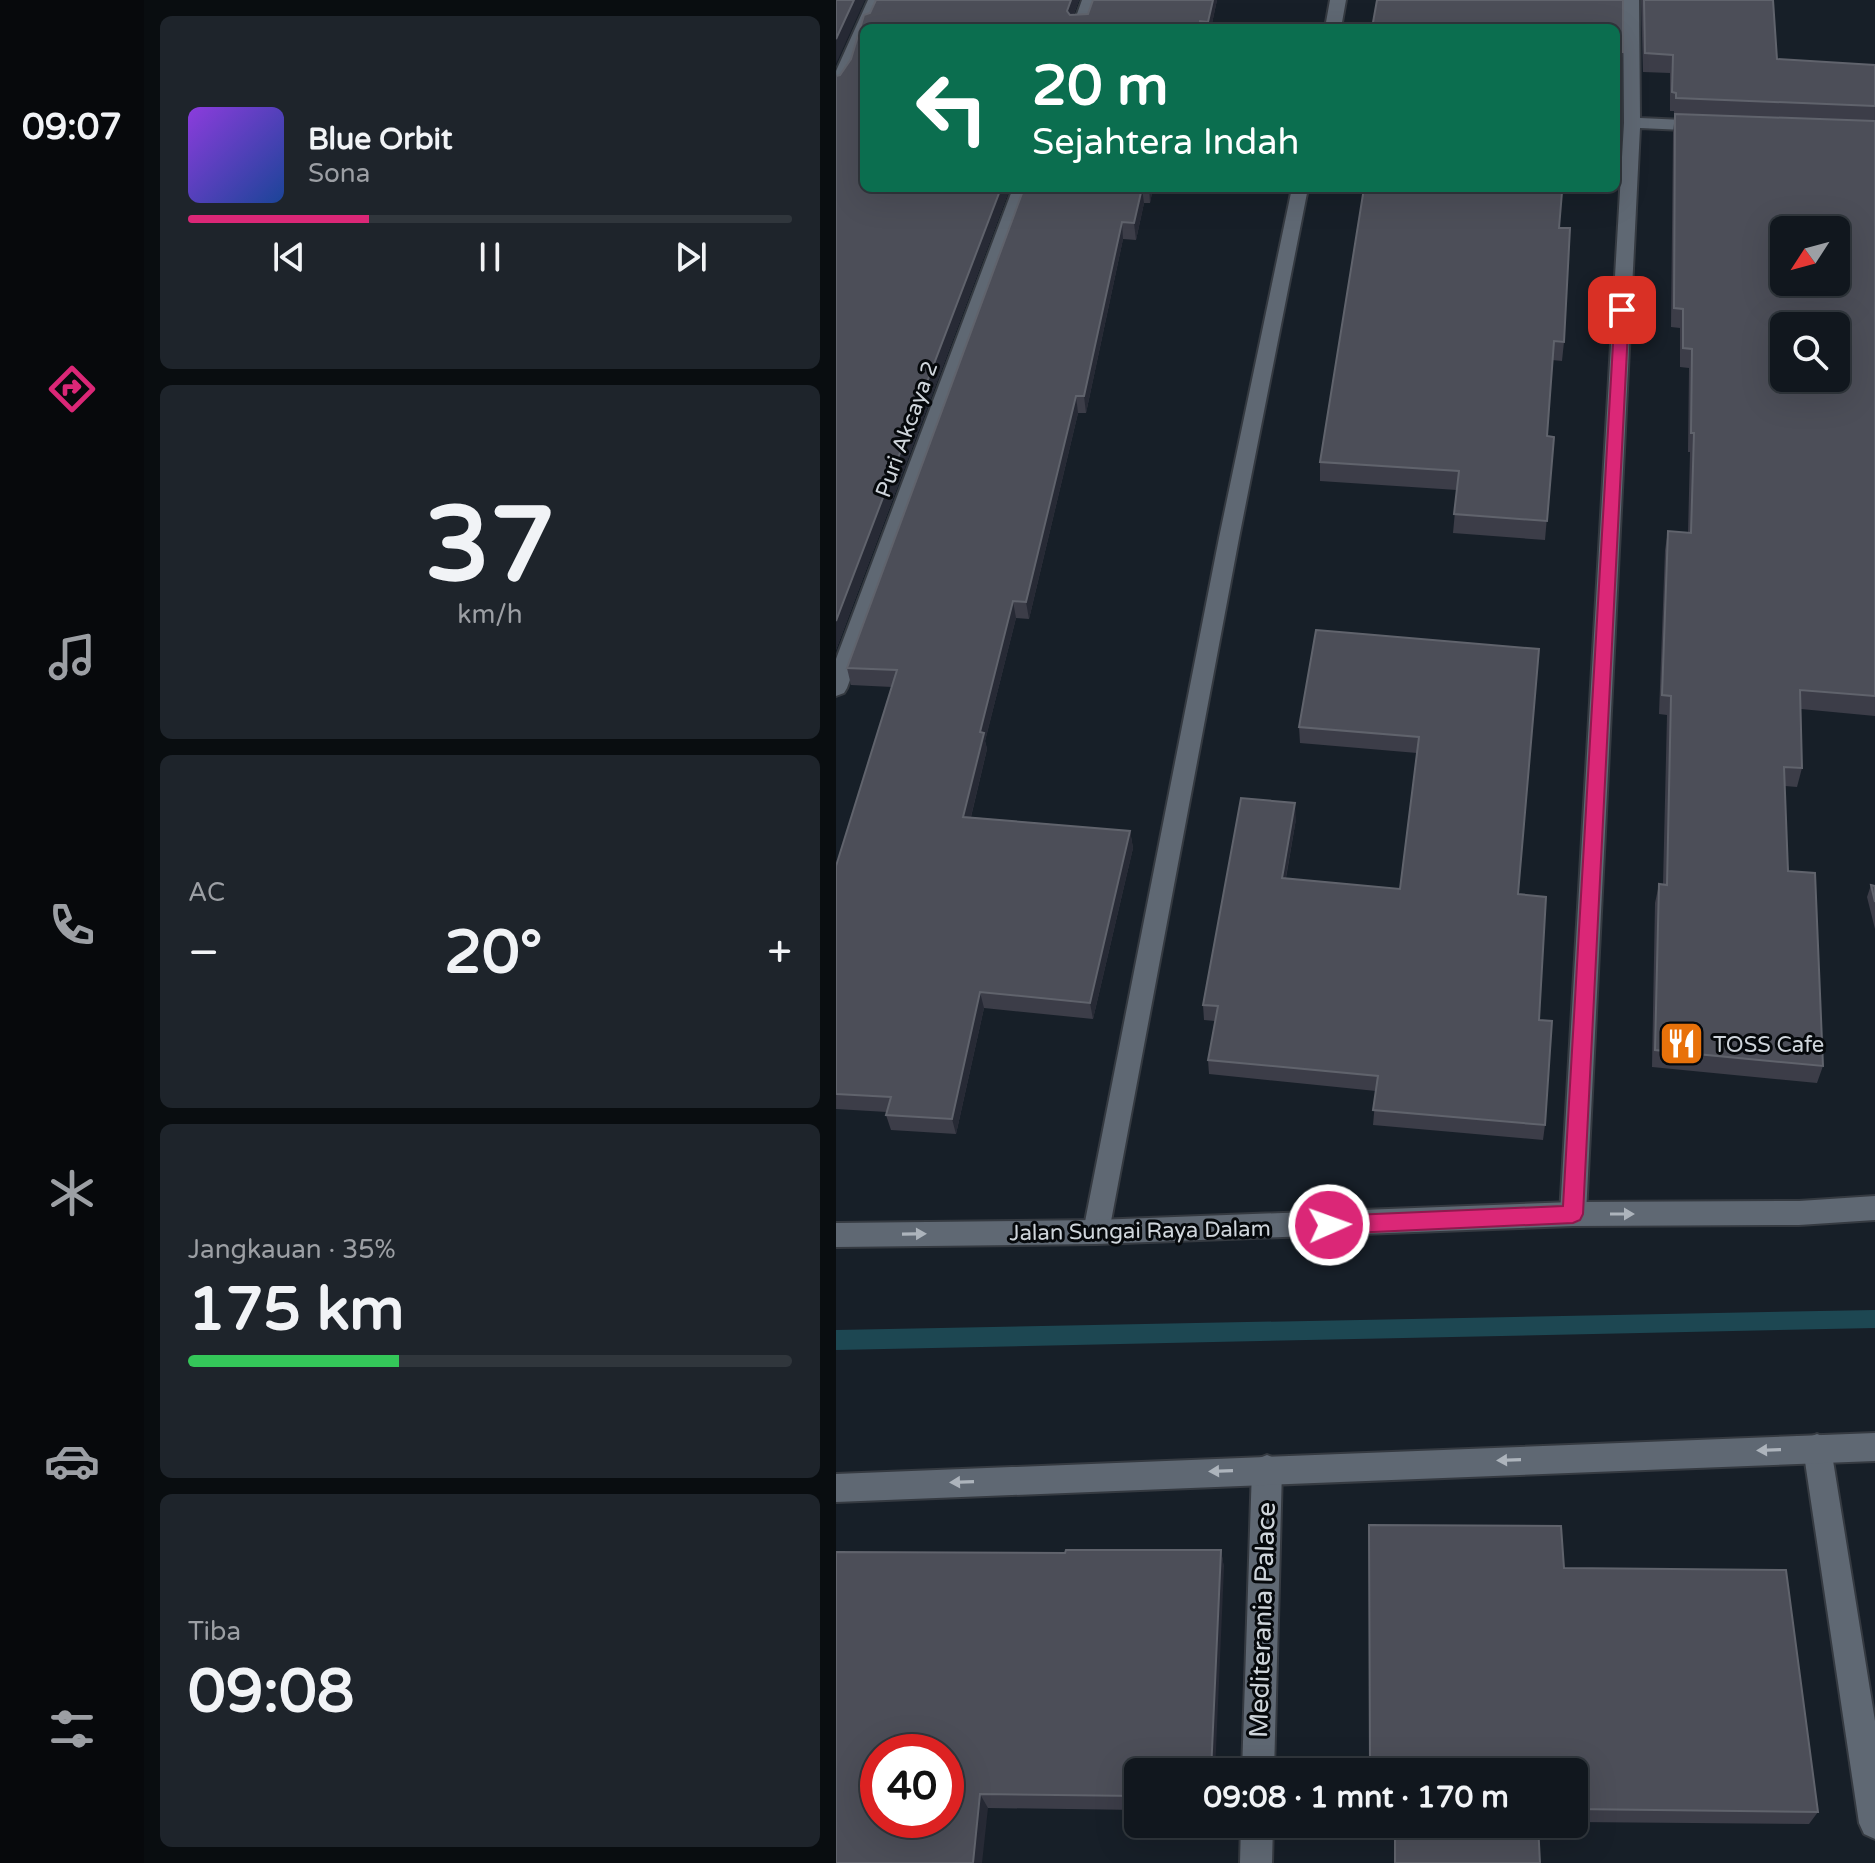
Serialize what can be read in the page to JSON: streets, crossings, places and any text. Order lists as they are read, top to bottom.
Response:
{
  "streets": {
    "street": ["Puri Akcaya 2", "Jalan Sungai Raya Dalam", "Mediterania Palace"]
  },
  "one_way": ["Jalan Sungai Raya Dalam"],
  "places": {
    "restaurant": ["TOSS Cafe"]
  },
  "north": "bottom left",
  "page": {
    "tabs": "09:07",
    "turn": ["20 m", "Sejahtera Indah"],
    "song": ["Blue Orbit", "Sona"],
    "tile": [
      ["37", "km/h"],
      "AC",
      ["Jangkauan · 35%", "175 km"],
      ["Tiba", "09:08"]
    ],
    "heat": ["−", "20°", "+"],
    "limit": "40",
    "trip": "09:08 · 1 mnt · 170 m"
  }
}
